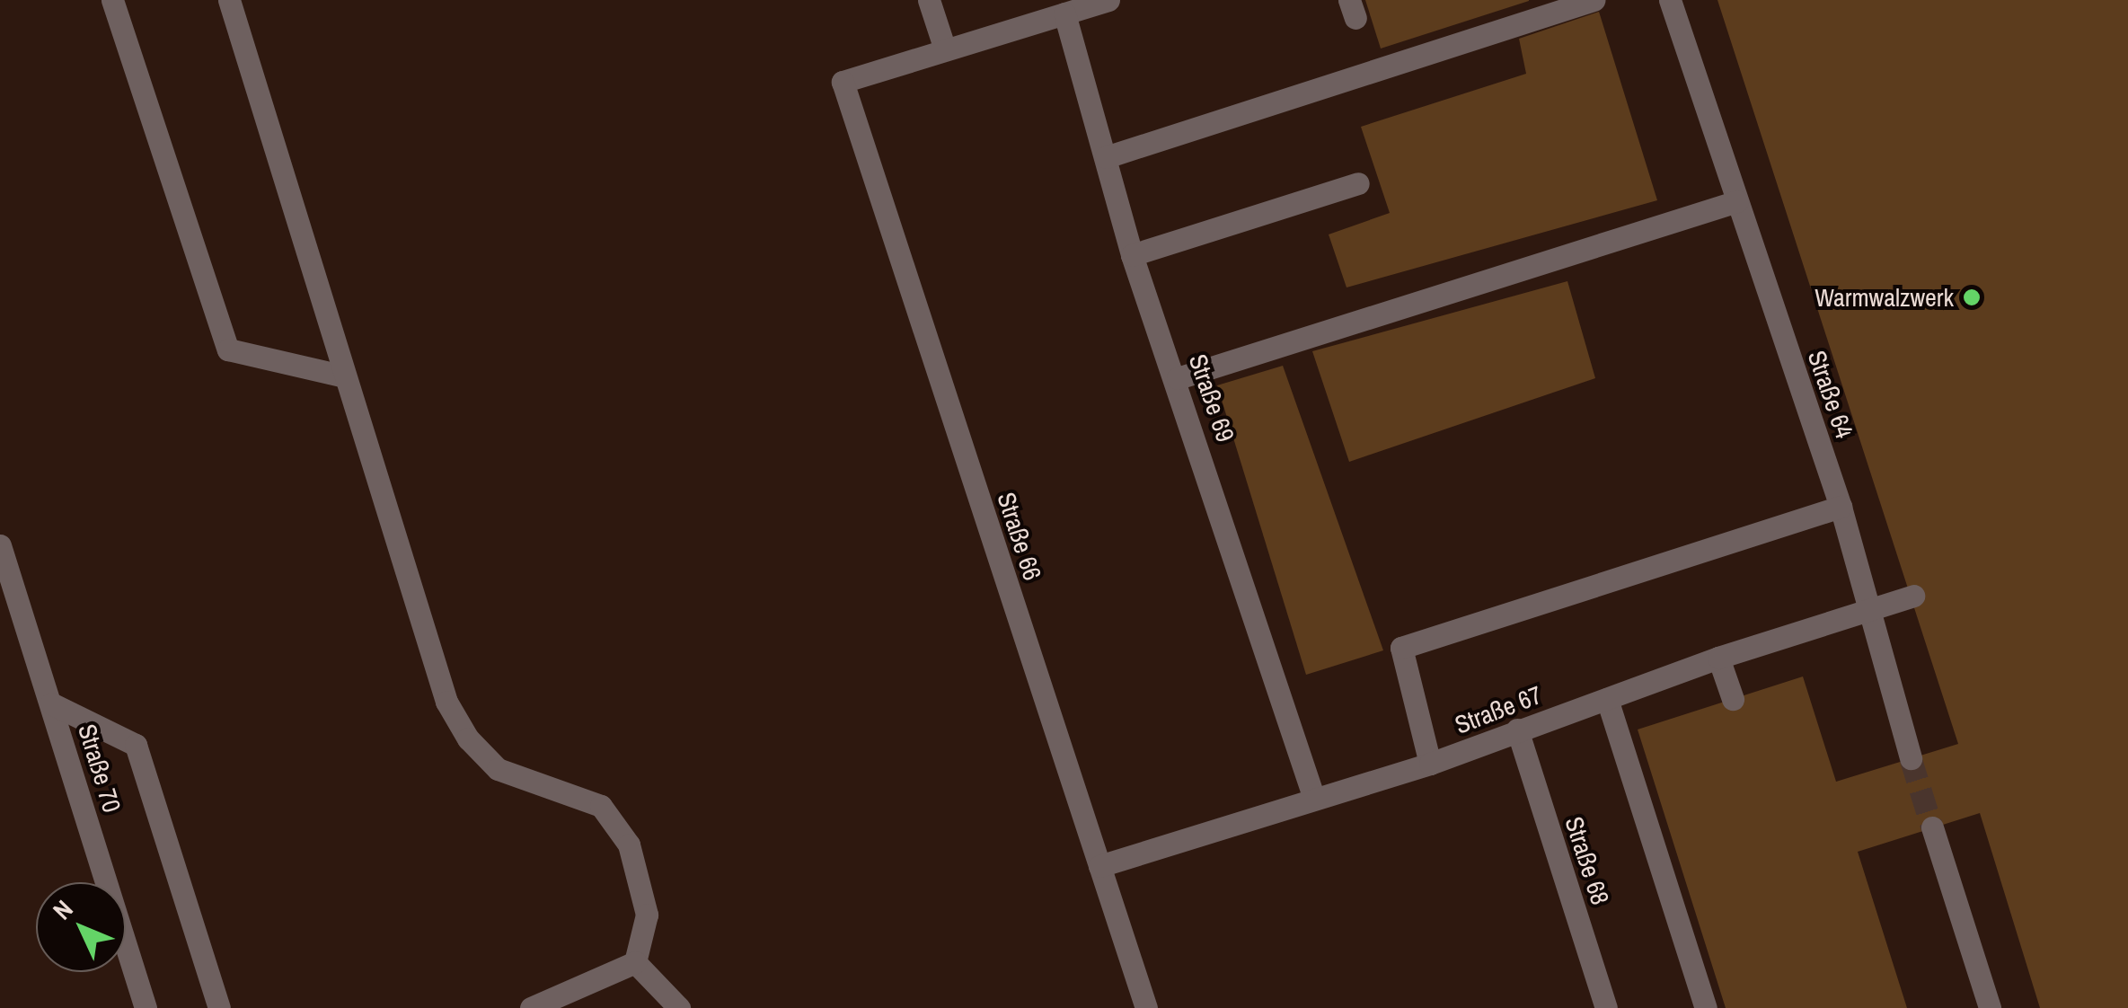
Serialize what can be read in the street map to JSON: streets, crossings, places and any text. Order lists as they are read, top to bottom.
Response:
{
  "streets": {
    "street": [
      "Straße 64",
      "Straße 69",
      "Straße 66",
      "Straße 67",
      "Straße 70",
      "Straße 68"
    ]
  },
  "crossings": [
    ["Straße 64", "Straße 67"],
    ["Straße 69", "Straße 67"],
    ["Straße 66", "Straße 67"],
    ["Straße 67", "Straße 68"]
  ],
  "places": ["Warmwalzwerk"],
  "north": "top left"
}
